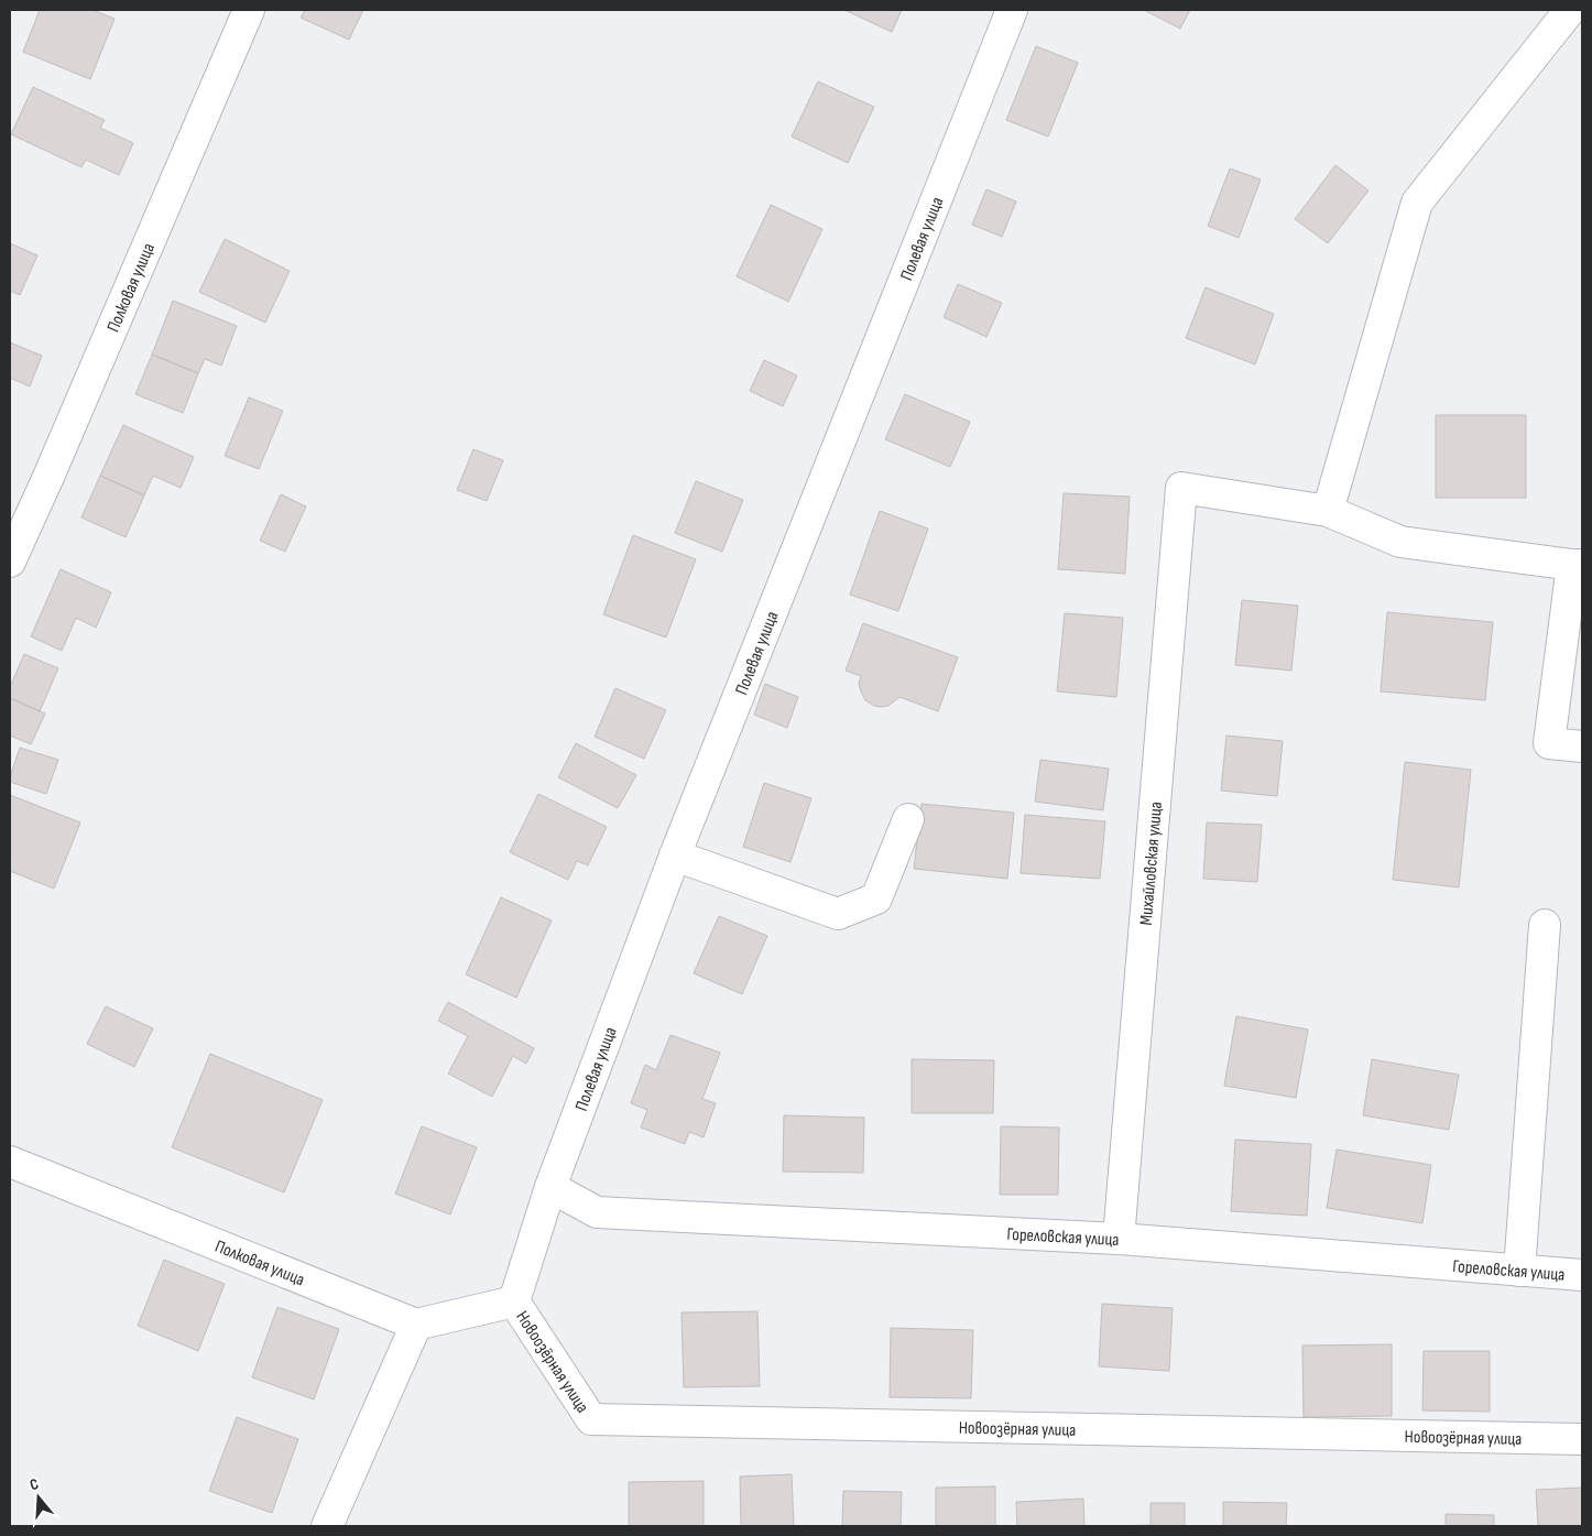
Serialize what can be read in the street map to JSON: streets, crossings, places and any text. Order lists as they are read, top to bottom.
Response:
{
  "streets": {
    "street": [
      "Полевая улица",
      "Полковая улица",
      "Михайловская улица",
      "Гореловская улица",
      "Новоозёрная улица"
    ]
  },
  "crossings": [
    ["Полевая улица", "Гореловская улица"],
    ["Полевая улица", "Новоозёрная улица"],
    ["Михайловская улица", "Гореловская улица"]
  ],
  "north": "top"
}
